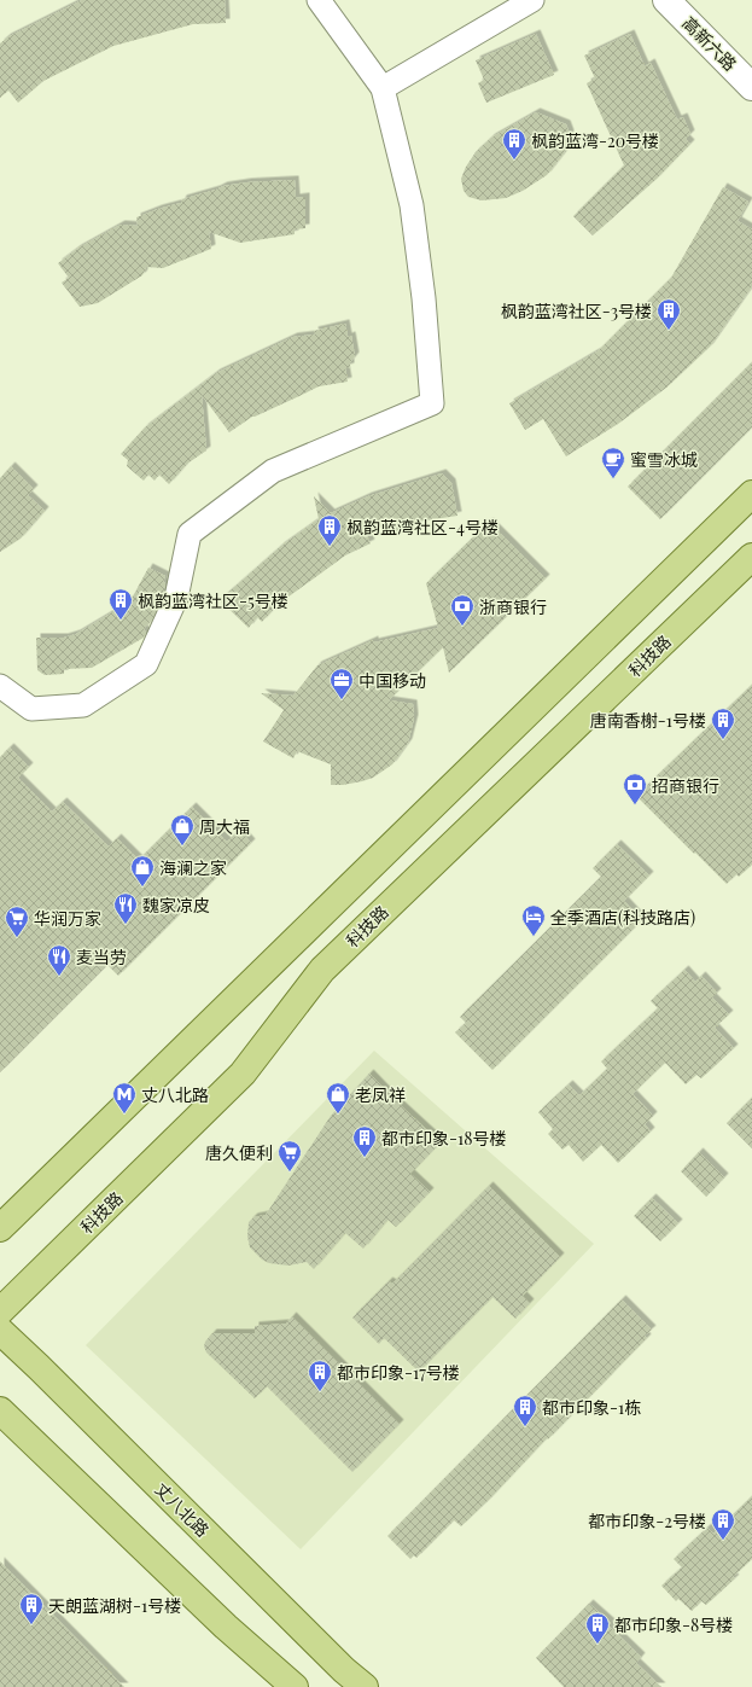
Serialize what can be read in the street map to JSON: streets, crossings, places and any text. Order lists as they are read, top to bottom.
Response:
{
  "streets": {
    "main road": ["科技路", "丈八北路"],
    "street": ["高新六路"]
  },
  "places": {
    "building": [
      "枫韵蓝湾-20号楼",
      "枫韵蓝湾社区-3号楼",
      "枫韵蓝湾社区-4号楼",
      "枫韵蓝湾社区-5号楼",
      "唐南香榭-1号楼",
      "都市印象-18号楼",
      "都市印象-17号楼",
      "都市印象-1栋",
      "都市印象-2号楼",
      "天朗蓝湖树-1号楼",
      "都市印象-8号楼"
    ],
    "cafe": ["蜜雪冰城"],
    "bank": ["浙商银行", "招商银行"],
    "office": ["中国移动"],
    "shop": ["周大福", "海澜之家", "老凤祥"],
    "restaurant": ["魏家凉皮", "麦当劳"],
    "hotel": ["全季酒店(科技路店)"],
    "supermarket": ["华润万家", "唐久便利"],
    "metro station": ["丈八北路"]
  }
}
